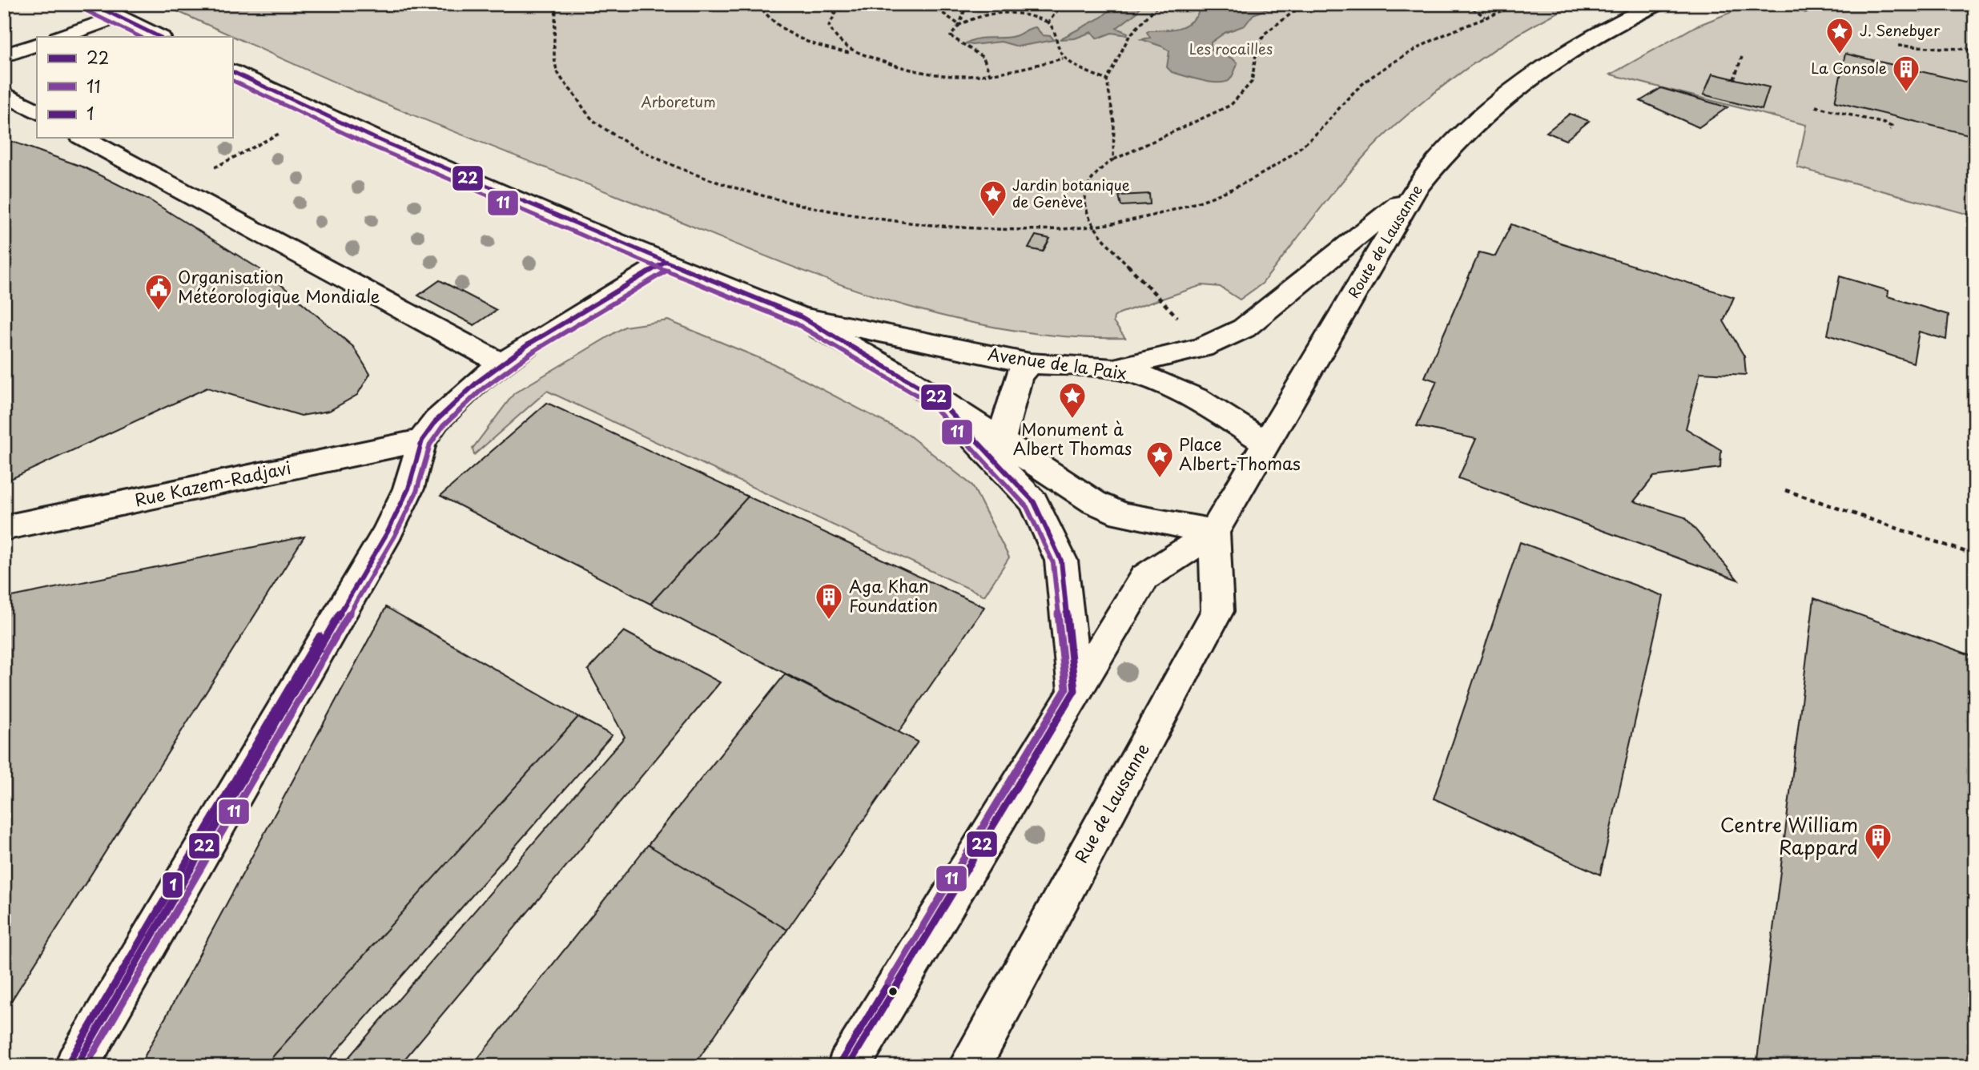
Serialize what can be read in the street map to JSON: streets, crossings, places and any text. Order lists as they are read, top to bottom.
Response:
{
  "streets": {
    "main road": [
      "Route de Lausanne",
      "Avenue de la Paix",
      "Rue Kazem-Radjavi",
      "Rue de Lausanne"
    ]
  },
  "crossings": [
    ["Route de Lausanne", "Avenue de la Paix"],
    ["Avenue de la Paix", "Rue de Lausanne"]
  ],
  "parks": ["Les rocailles", "Arboretum"],
  "places": {
    "place": [
      "J. Senebyer",
      "Jardin botanique de Genève",
      "Monument à Albert Thomas",
      "Place Albert-Thomas"
    ],
    "building": ["La Console", "Aga Khan Foundation", "Centre William Rappard"],
    "public building": ["Organisation Météorologique Mondiale"]
  },
  "lines": ["transit line 22", "transit line 11", "transit line 1"],
  "legend": ["22", "11", "1"]
}
